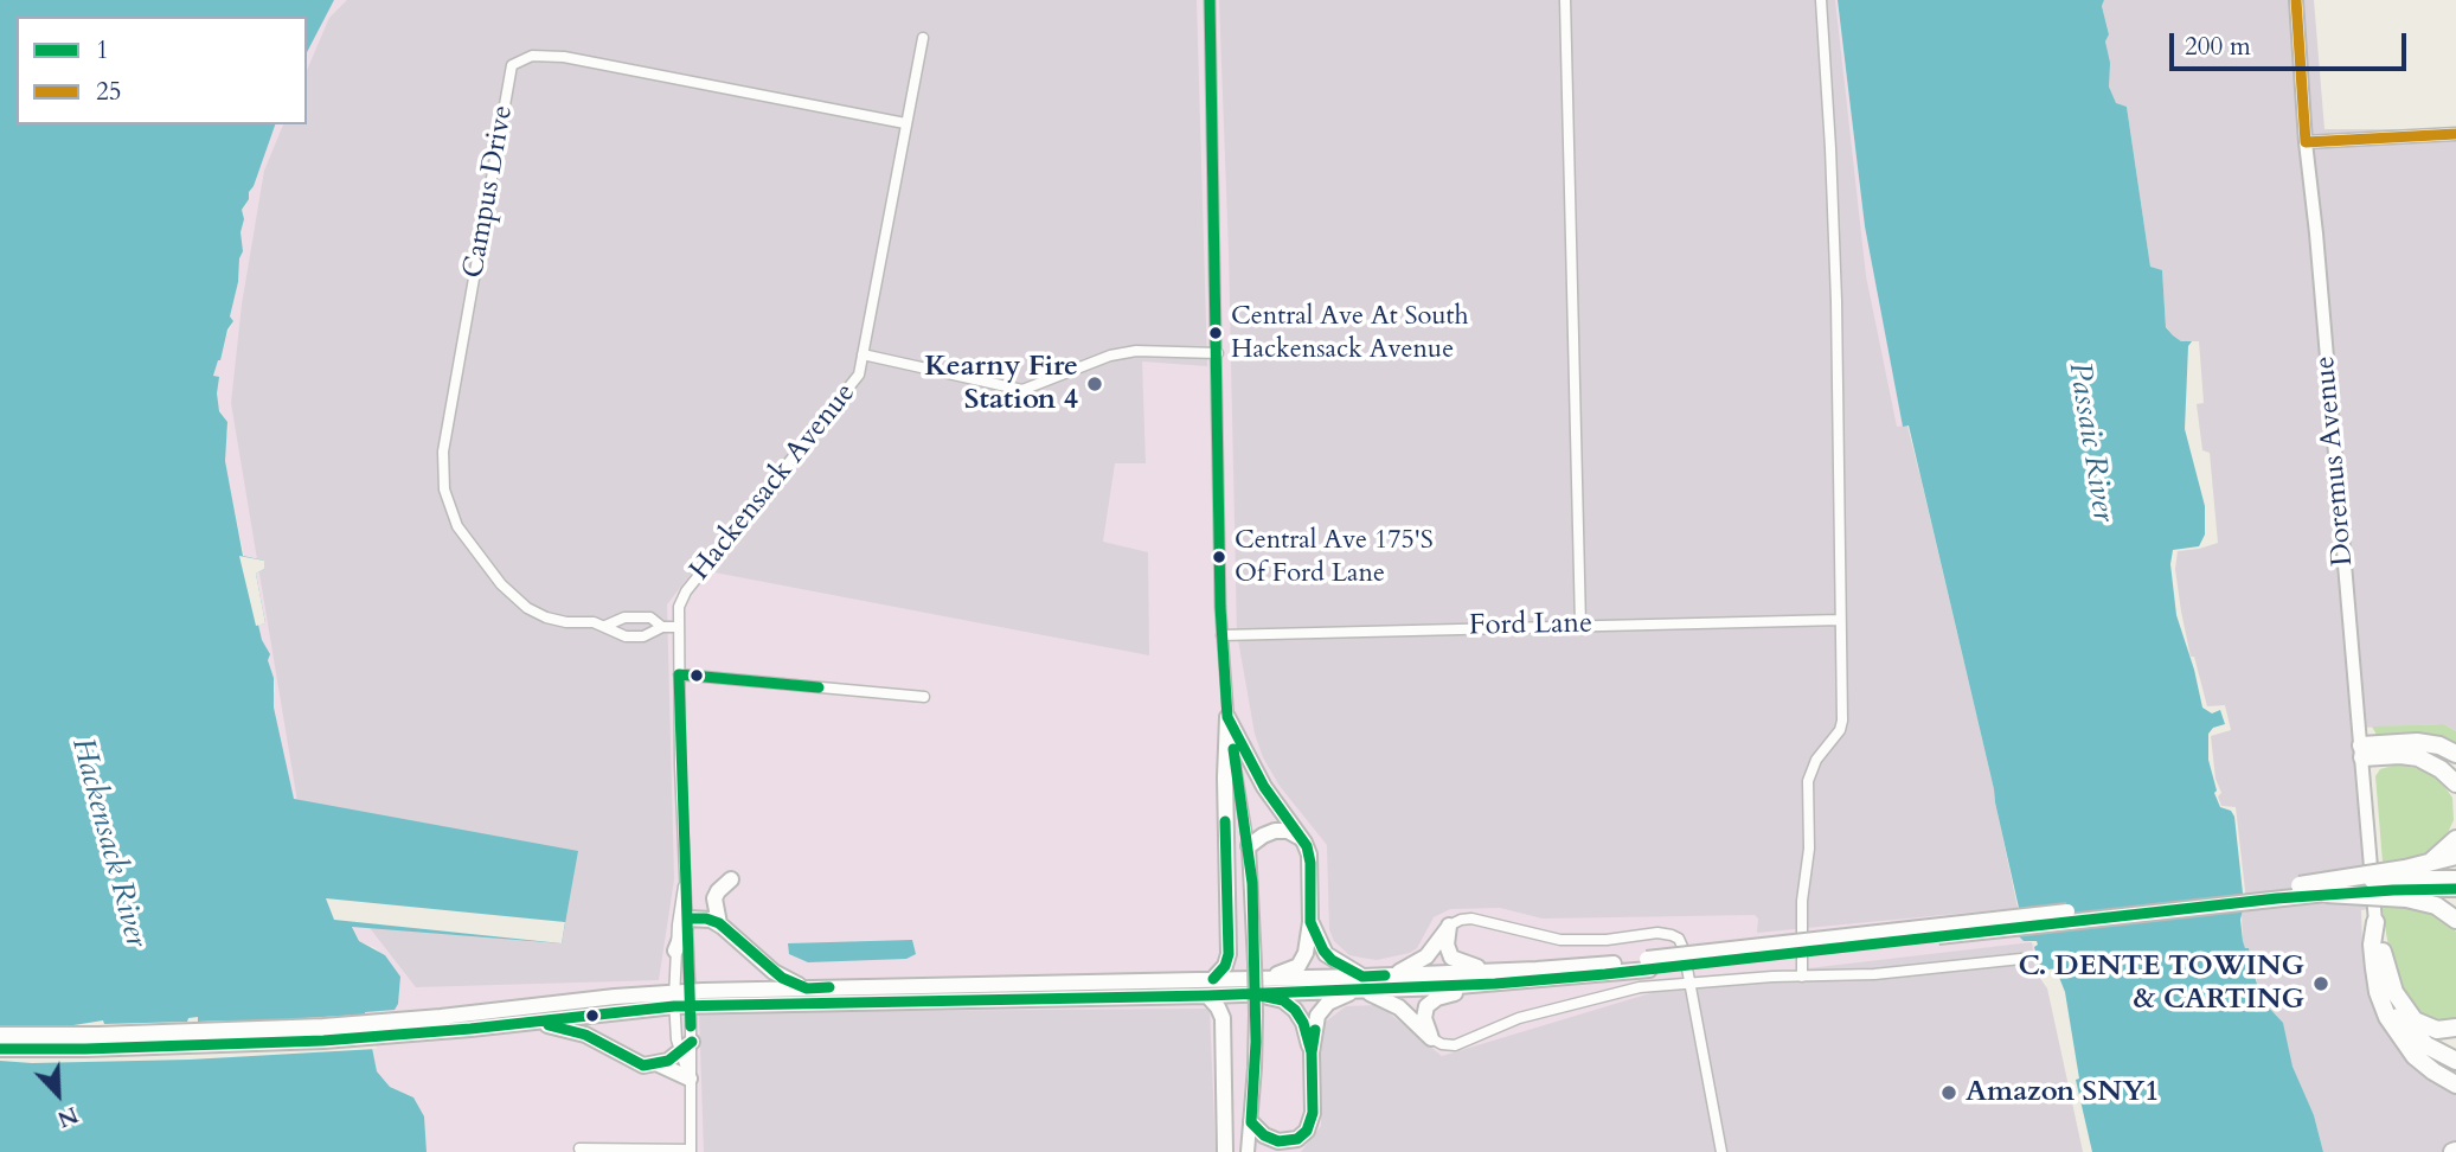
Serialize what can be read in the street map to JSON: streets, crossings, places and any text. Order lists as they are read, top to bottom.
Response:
{
  "streets": {
    "main road": ["Doremus Avenue"],
    "street": ["Campus Drive", "Hackensack Avenue", "Ford Lane"]
  },
  "crossings": [
    ["Campus Drive", "Hackensack Avenue"]
  ],
  "water": ["Passaic River", "Hackensack River"],
  "places": [
    "Central Ave At South Hackensack Avenue",
    "Kearny Fire Station 4",
    "Central Ave 175'S Of Ford Lane",
    "C. DENTE TOWING & CARTING",
    "Amazon SNY1"
  ],
  "lines": ["transit line 1", "transit line 25"],
  "legend": ["1", "25"],
  "scale_bar": "200 m",
  "north": "bottom right"
}
